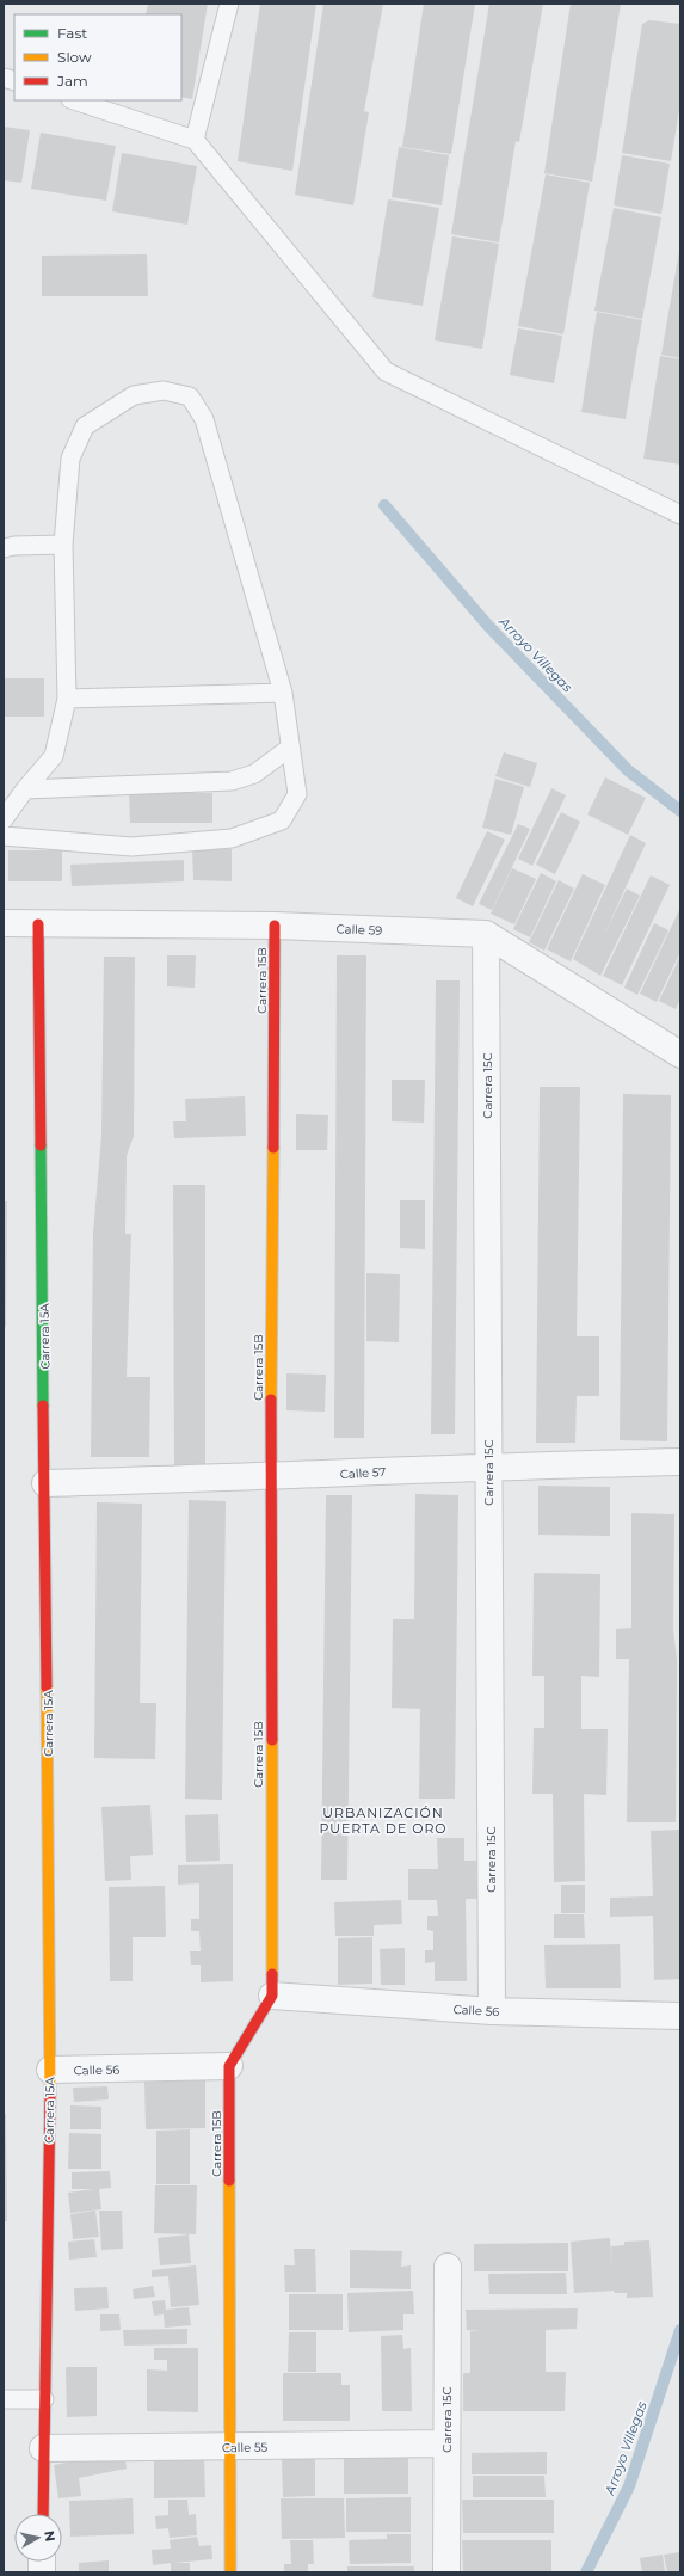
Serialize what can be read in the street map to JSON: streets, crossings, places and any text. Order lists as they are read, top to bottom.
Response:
{
  "streets": {
    "street": [
      "Calle 59",
      "Carrera 15B",
      "Carrera 15C",
      "Carrera 15A",
      "Calle 57",
      "Calle 56",
      "Calle 55"
    ]
  },
  "crossings": [
    ["Calle 59", "Carrera 15B"],
    ["Calle 59", "Carrera 15C"],
    ["Calle 59", "Carrera 15A"],
    ["Carrera 15B", "Calle 57"],
    ["Carrera 15B", "Calle 56"],
    ["Carrera 15B", "Calle 55"],
    ["Carrera 15C", "Calle 57"],
    ["Carrera 15C", "Calle 56"],
    ["Carrera 15C", "Calle 55"],
    ["Carrera 15A", "Calle 57"],
    ["Carrera 15A", "Calle 56"],
    ["Carrera 15A", "Calle 55"]
  ],
  "districts": ["URBANIZACIÓN PUERTA DE ORO"],
  "water": ["Arroyo Villegas"],
  "legend": ["Fast", "Slow", "Jam"],
  "north": "right"
}
